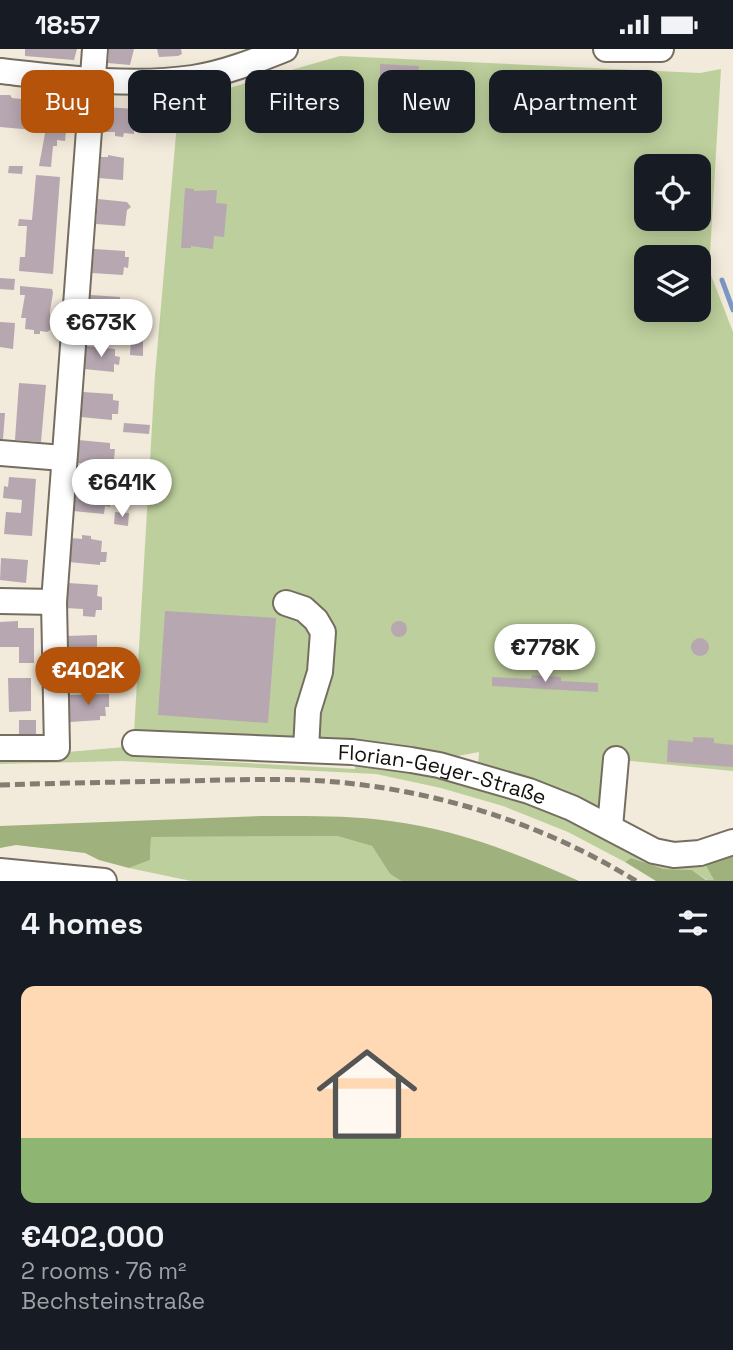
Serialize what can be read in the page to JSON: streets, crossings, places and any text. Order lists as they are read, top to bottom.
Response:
{
  "streets": {
    "street": ["Florian-Geyer-Straße"]
  },
  "page": {
    "status": "18:57",
    "chip": [
      "Buy",
      "Rent",
      "Filters",
      "New",
      "Apartment"
    ],
    "price": [
      "€673K",
      "€641K",
      "€778K",
      "€402K"
    ],
    "heading": "4 homes",
    "list": [
      {
        "name": "€402,000",
        "note": "2 rooms · 76 m² · Bechsteinstraße"
      }
    ]
  }
}
